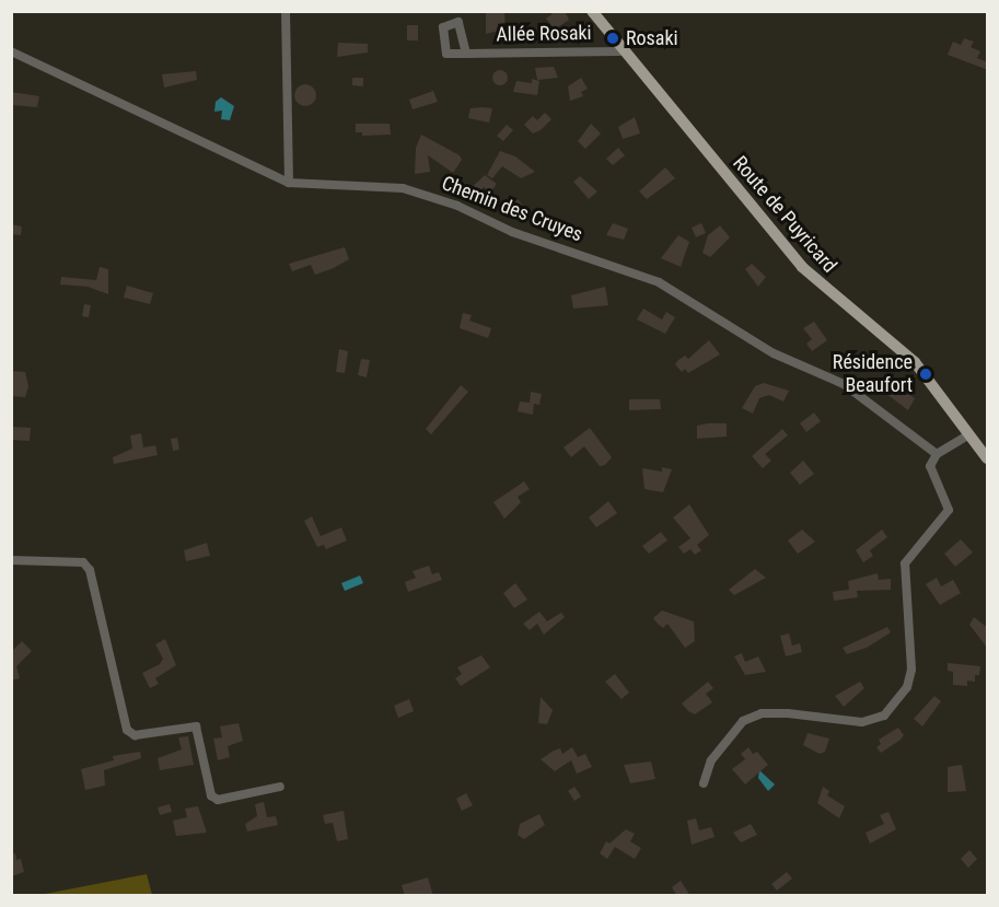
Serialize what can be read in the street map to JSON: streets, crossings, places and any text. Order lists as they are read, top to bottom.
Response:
{
  "streets": {
    "main road": ["Route de Puyricard"],
    "street": ["Allée Rosaki", "Chemin des Cruyes"]
  },
  "crossings": [
    ["Allée Rosaki", "Route de Puyricard"]
  ],
  "places": ["Rosaki", "Résidence Beaufort"]
}
